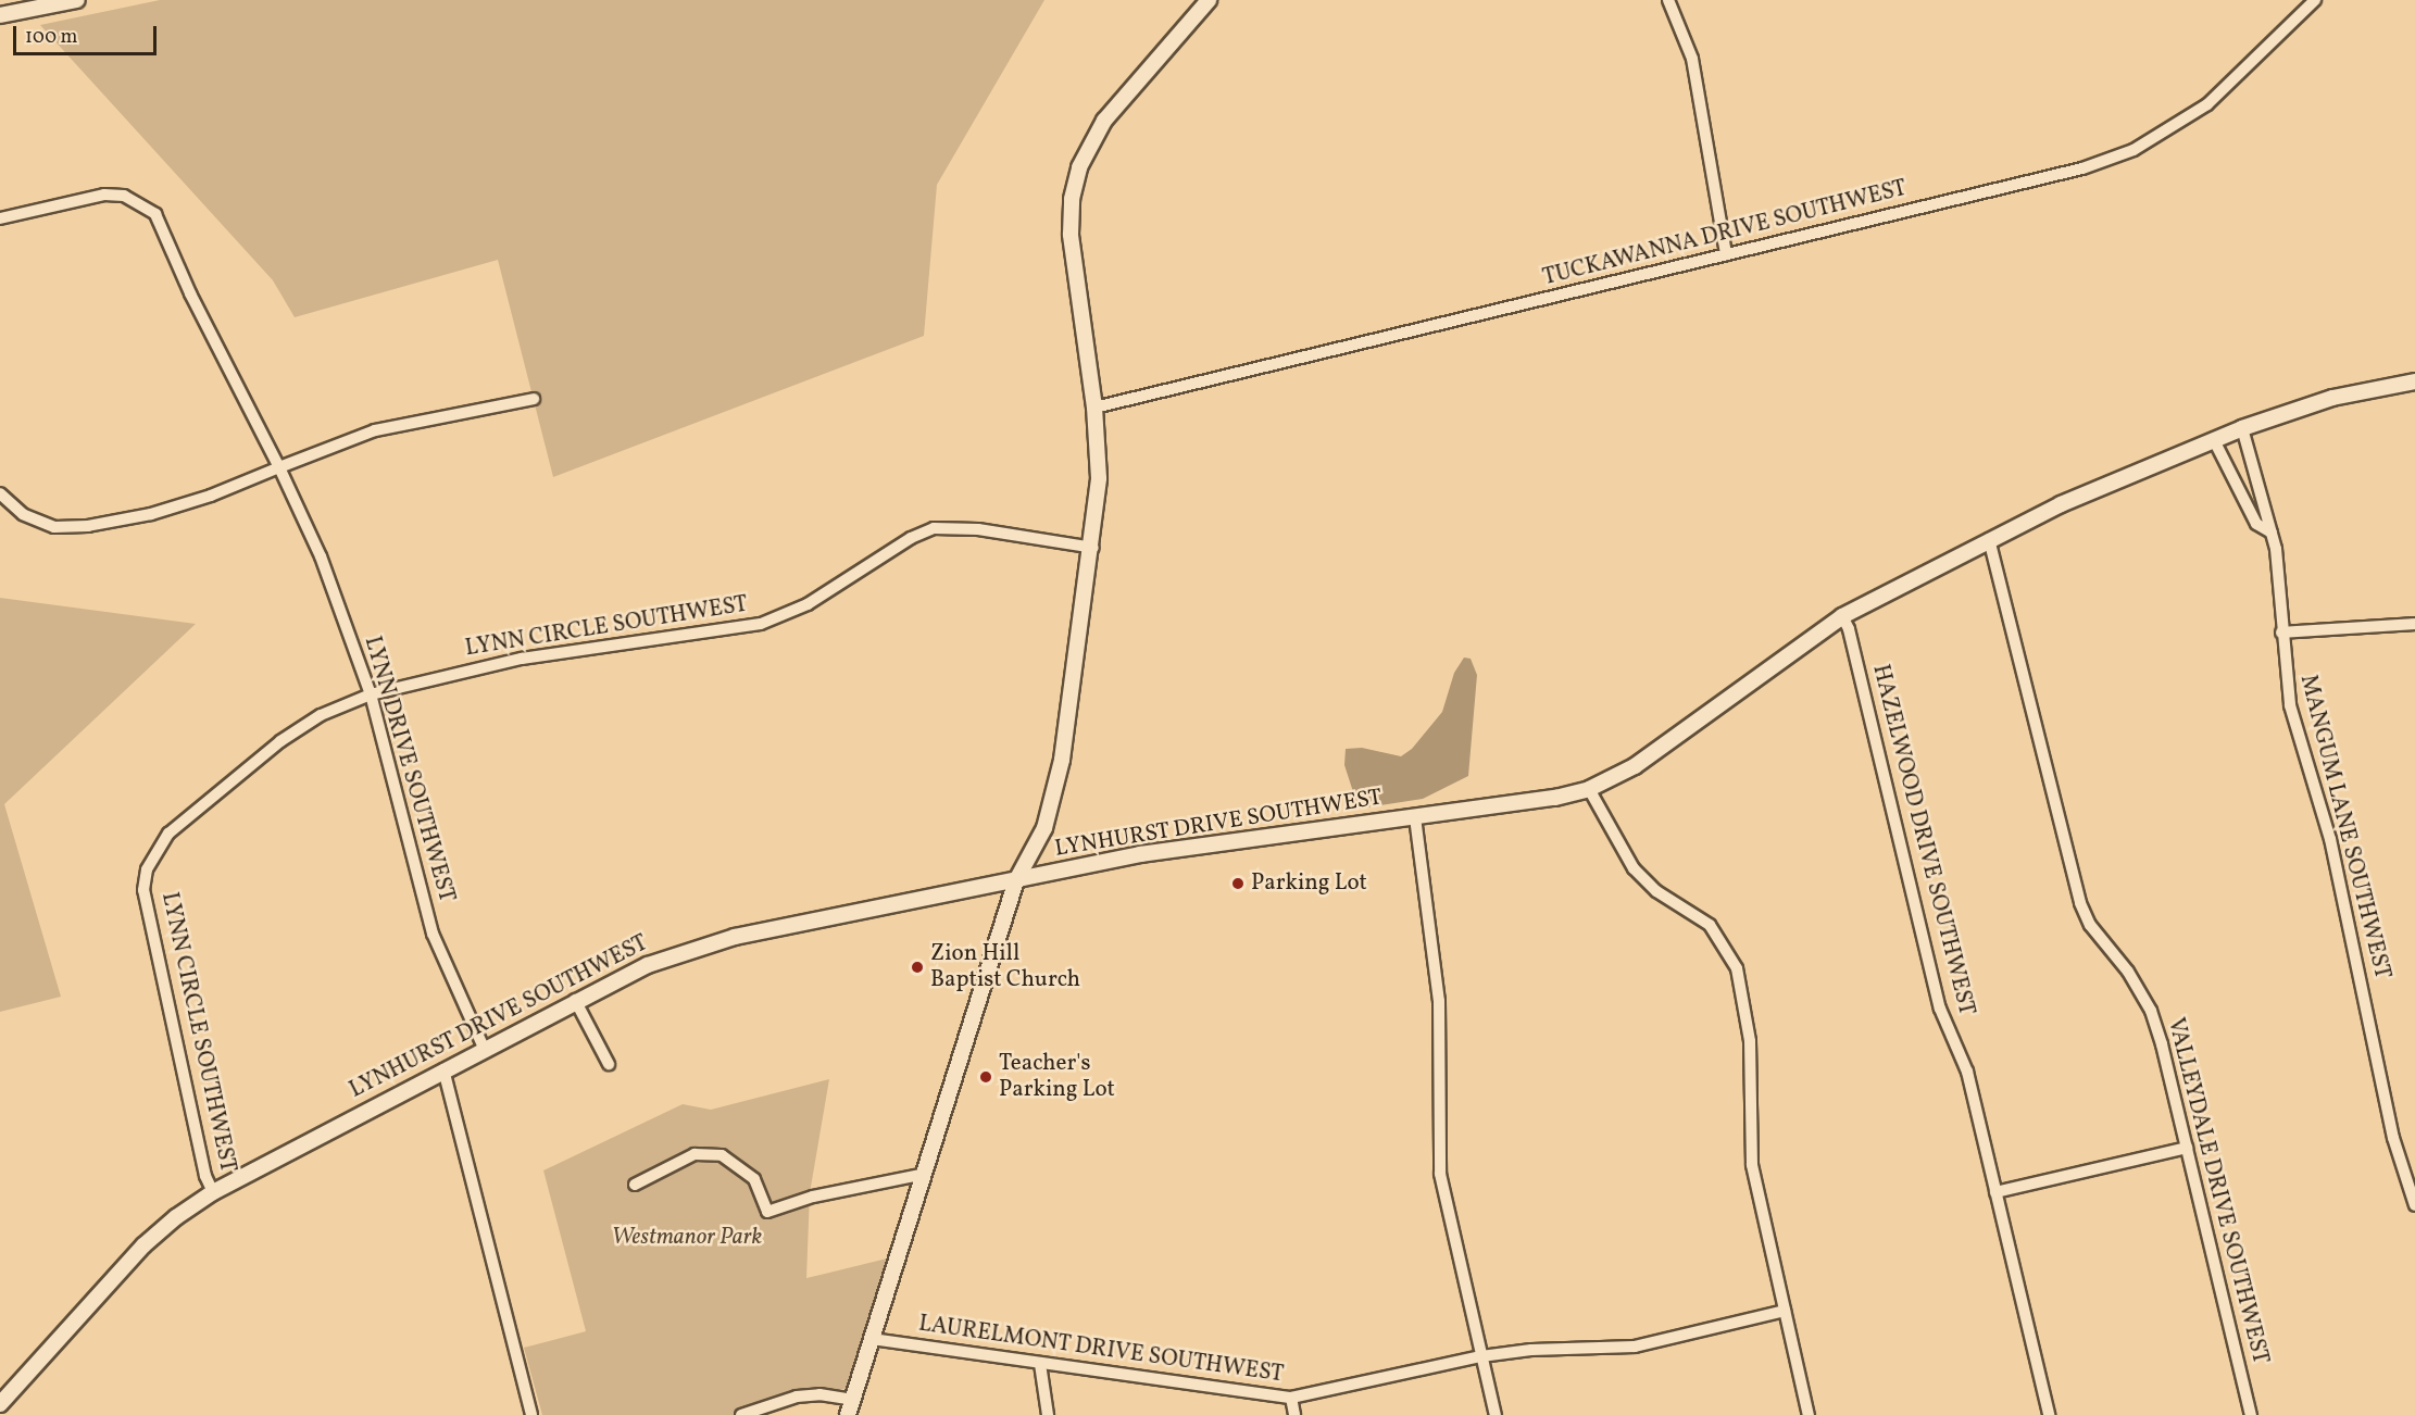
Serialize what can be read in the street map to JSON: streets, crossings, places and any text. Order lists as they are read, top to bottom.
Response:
{
  "streets": {
    "street": [
      "TUCKAWANNA DRIVE SOUTHWEST",
      "LYNN CIRCLE SOUTHWEST",
      "LYNN DRIVE SOUTHWEST",
      "LYNHURST DRIVE SOUTHWEST",
      "MANGUM LANE SOUTHWEST",
      "HAZELWOOD DRIVE SOUTHWEST",
      "VALLEYDALE DRIVE SOUTHWEST",
      "LAURELMONT DRIVE SOUTHWEST"
    ]
  },
  "crossings": [
    ["LYNN CIRCLE SOUTHWEST", "LYNN DRIVE SOUTHWEST"],
    ["LYNN CIRCLE SOUTHWEST", "LYNHURST DRIVE SOUTHWEST"],
    ["LYNN DRIVE SOUTHWEST", "LYNHURST DRIVE SOUTHWEST"],
    ["LYNHURST DRIVE SOUTHWEST", "MANGUM LANE SOUTHWEST"],
    ["LYNHURST DRIVE SOUTHWEST", "HAZELWOOD DRIVE SOUTHWEST"],
    ["LYNHURST DRIVE SOUTHWEST", "VALLEYDALE DRIVE SOUTHWEST"]
  ],
  "parks": ["Westmanor Park"],
  "places": ["Parking Lot", "Zion Hill Baptist Church", "Teacher's Parking Lot"],
  "scale_bar": "100 m"
}
